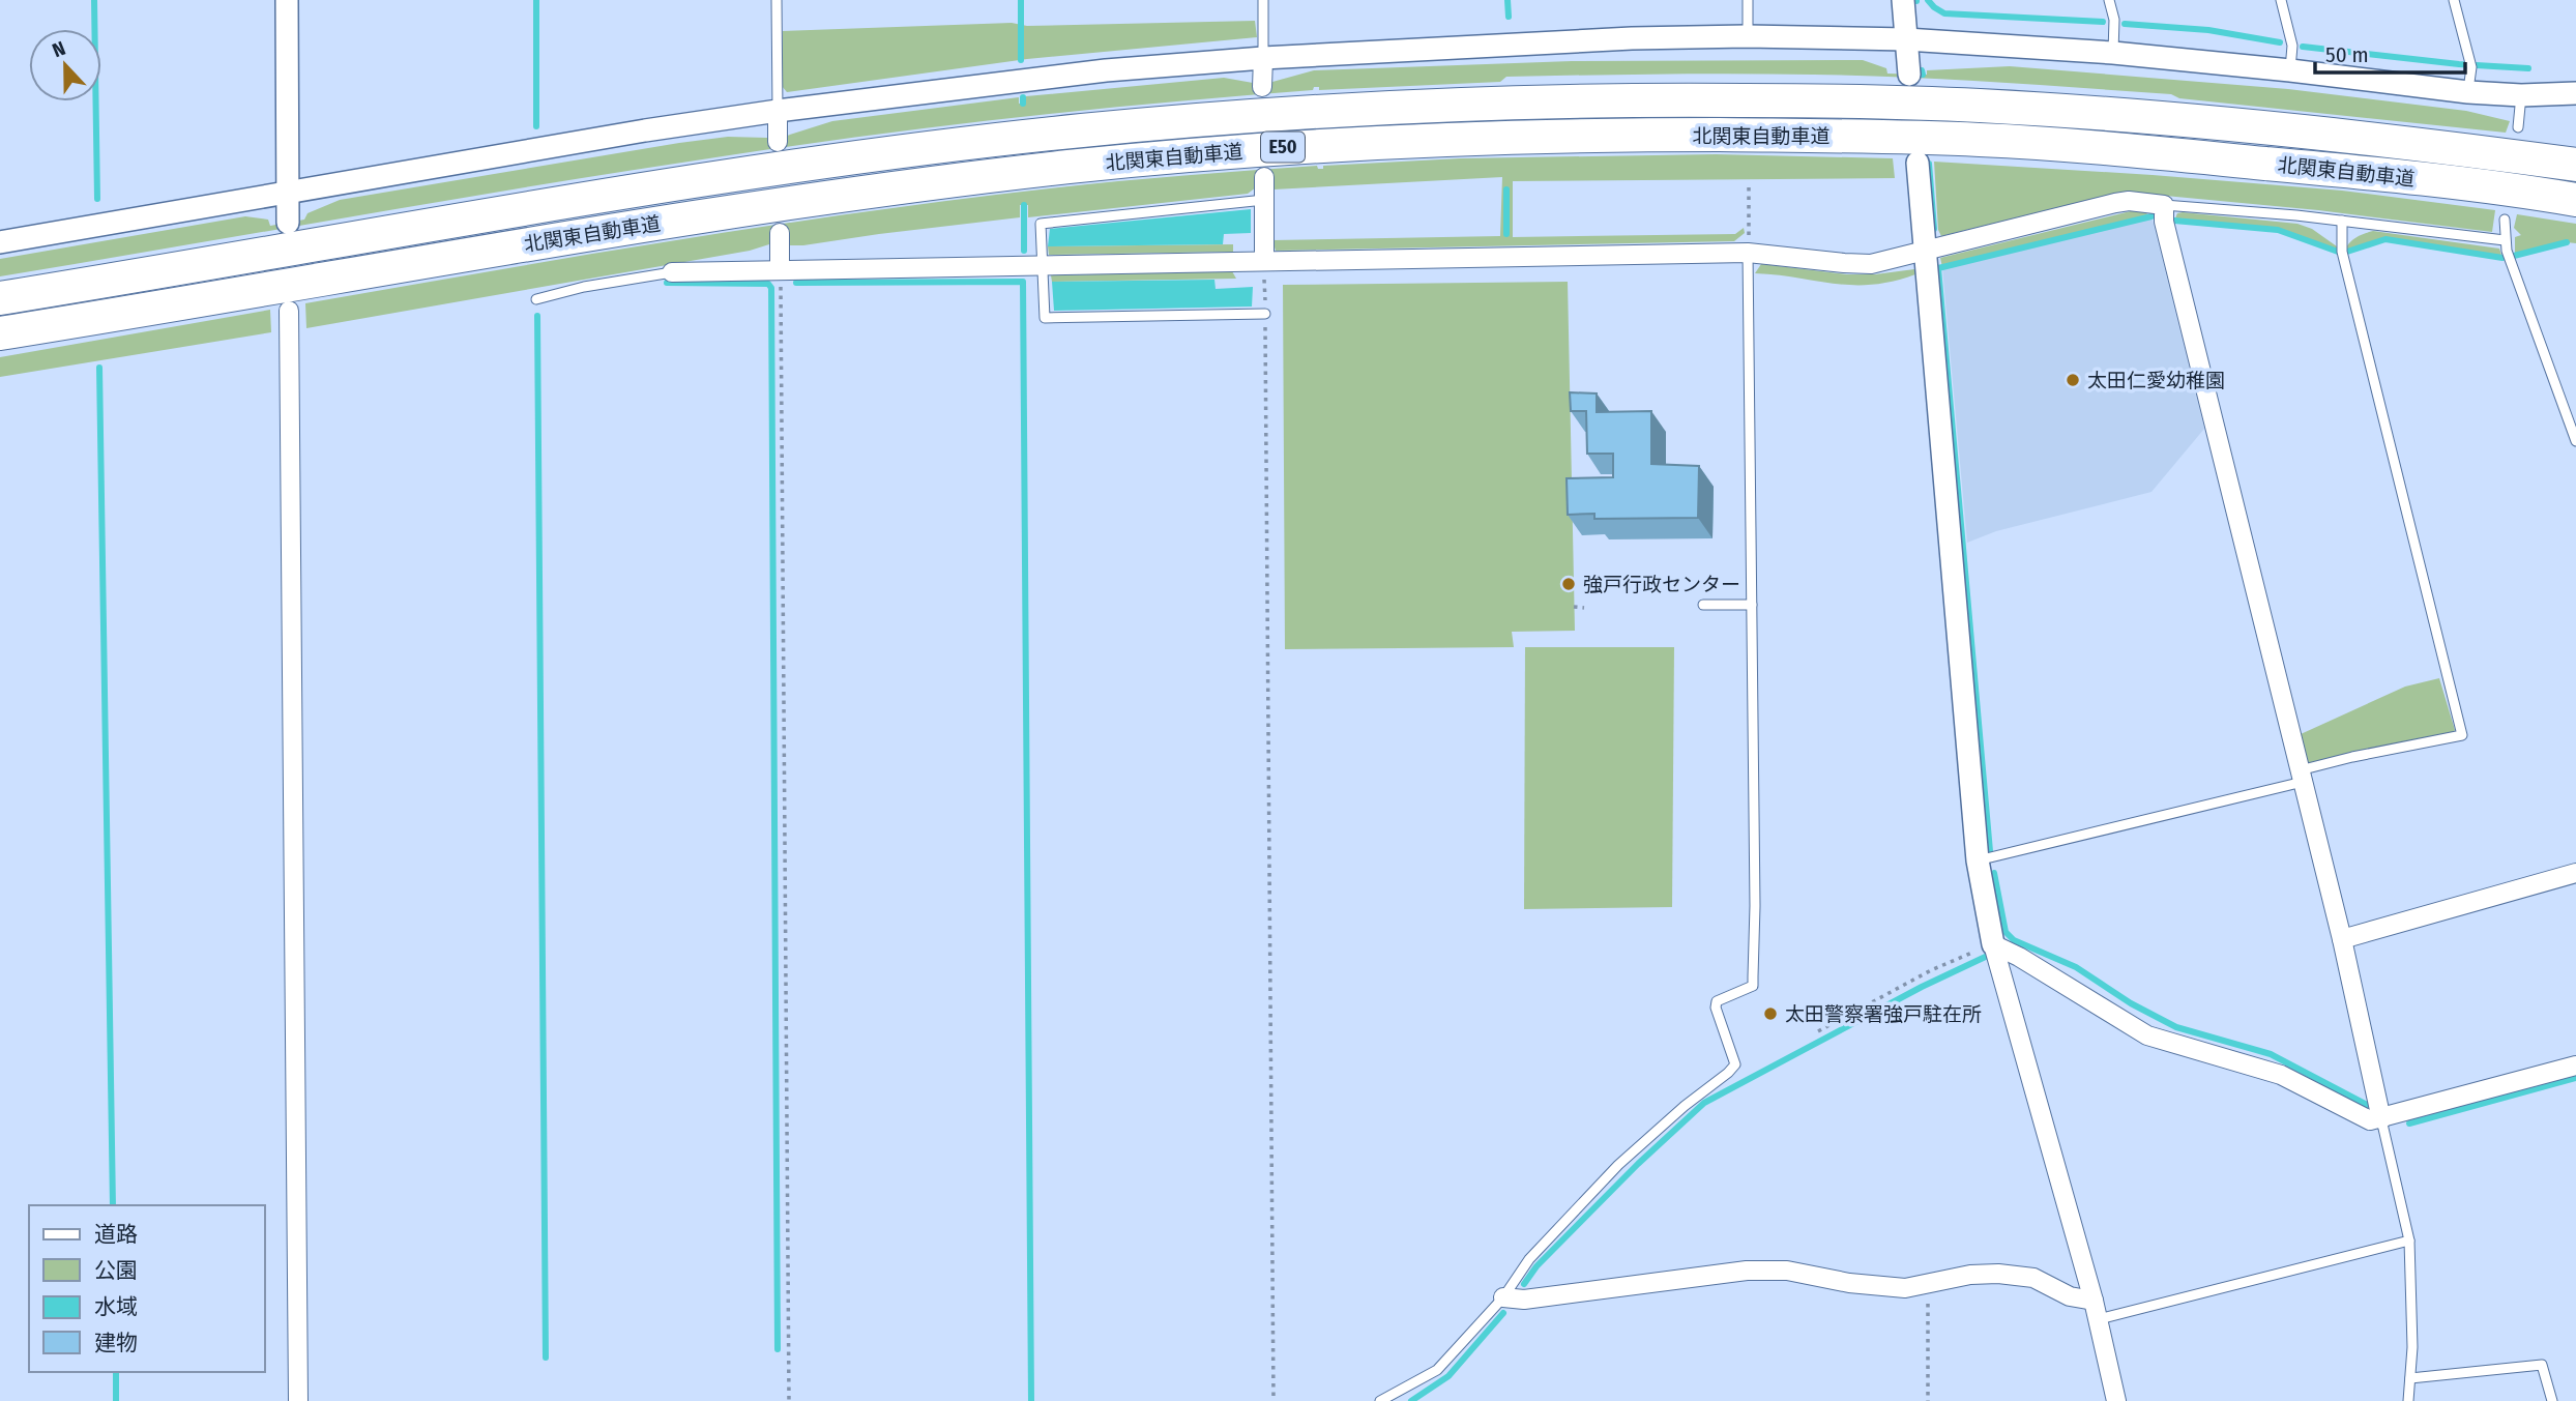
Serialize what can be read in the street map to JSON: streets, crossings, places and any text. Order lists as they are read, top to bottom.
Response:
{
  "streets": {
    "highway": ["北関東自動車道", "E50"]
  },
  "places": ["太田仁愛幼稚園", "強戸行政センター", "太田警察署強戸駐在所"],
  "legend": [
    "道路",
    "公園",
    "水域",
    "建物"
  ],
  "scale_bar": "50 m",
  "north": "top"
}
